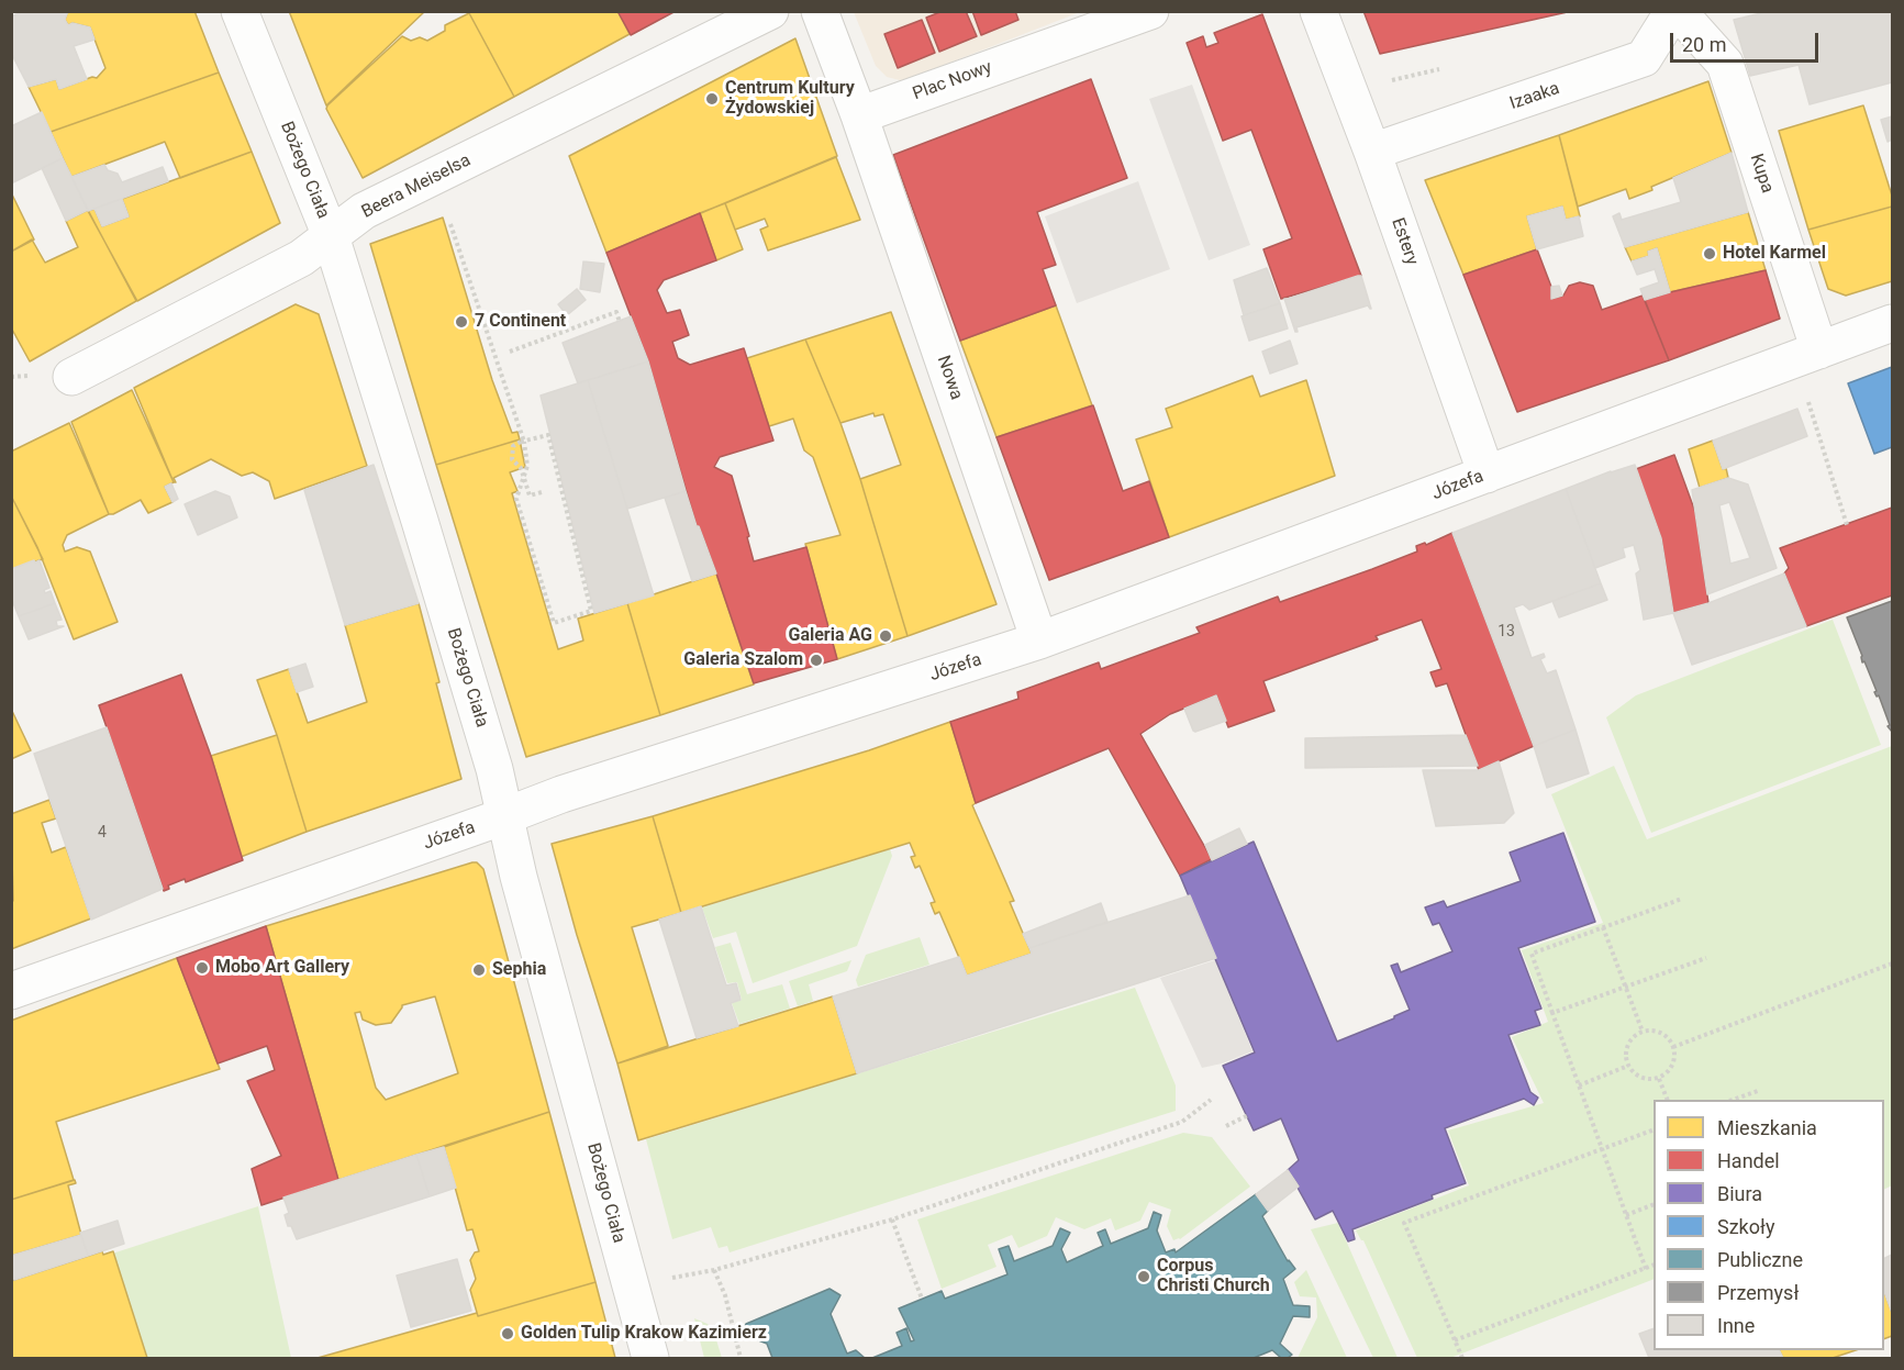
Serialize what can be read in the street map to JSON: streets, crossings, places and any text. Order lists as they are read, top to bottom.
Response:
{
  "streets": {
    "street": [
      "Plac Nowy",
      "Izaaka",
      "Bożego Ciała",
      "Kupa",
      "Beera Meiselsa",
      "Estery",
      "Nowa",
      "Józefa"
    ]
  },
  "crossings": [
    ["Plac Nowy", "Nowa"],
    ["Izaaka", "Kupa"],
    ["Izaaka", "Estery"],
    ["Bożego Ciała", "Beera Meiselsa"],
    ["Bożego Ciała", "Józefa"],
    ["Kupa", "Józefa"],
    ["Estery", "Józefa"],
    ["Nowa", "Józefa"]
  ],
  "places": [
    "Centrum Kultury Żydowskiej",
    "Hotel Karmel",
    "7 Continent",
    "Galeria AG",
    "Galeria Szalom",
    "Mobo Art Gallery",
    "Sephia",
    "Corpus Christi Church",
    "Golden Tulip Krakow Kazimierz"
  ],
  "house_numbers": ["13", "4"],
  "legend": [
    "Mieszkania",
    "Handel",
    "Biura",
    "Szkoły",
    "Publiczne",
    "Przemysł",
    "Inne"
  ],
  "scale_bar": "20 m"
}
